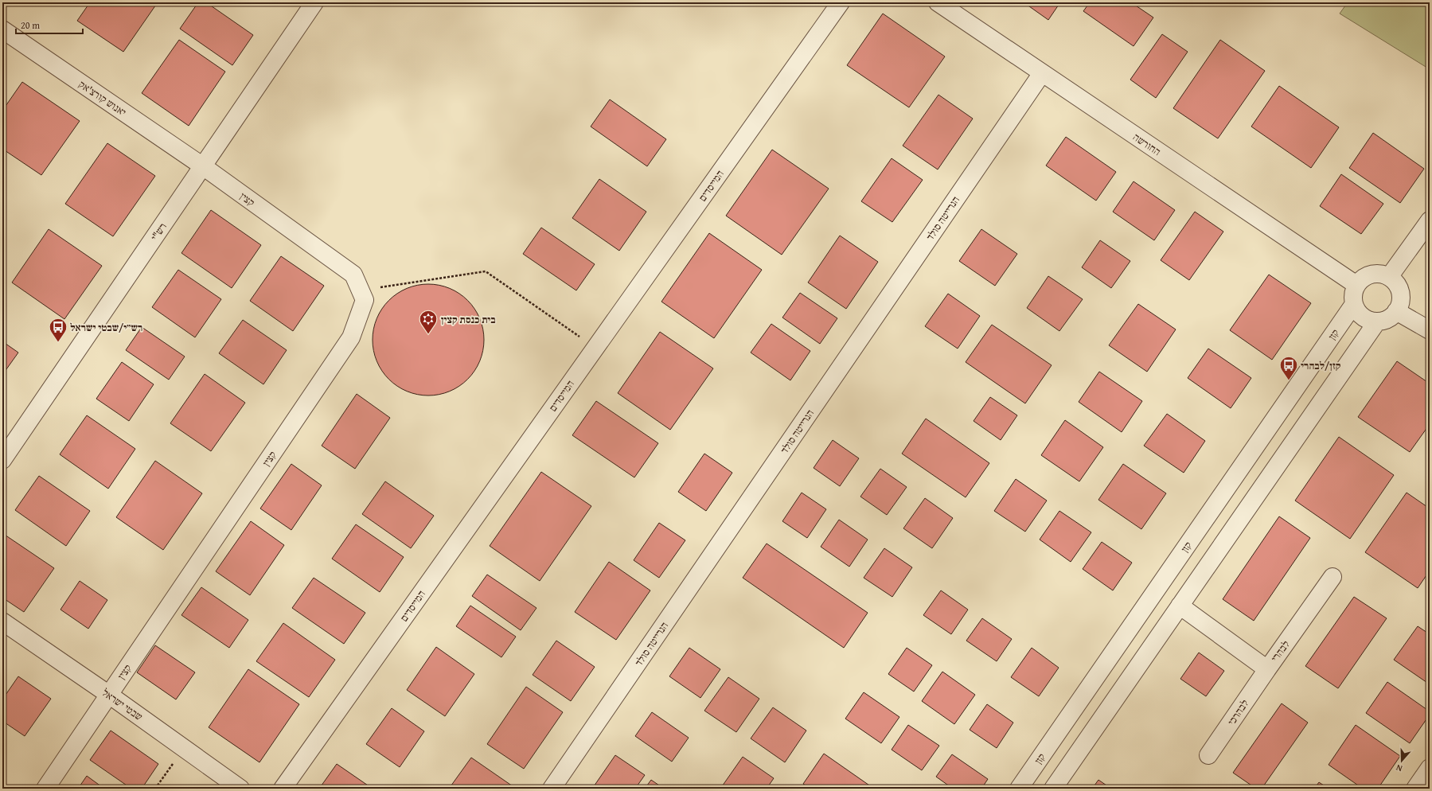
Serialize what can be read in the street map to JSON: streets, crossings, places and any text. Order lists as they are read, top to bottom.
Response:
{
  "streets": {
    "street": [
      "יאנוש קורצ'אק",
      "החורשה",
      "המייסדים",
      "קצין",
      "הנרייטה סולד",
      "רש\"י",
      "קזן",
      "לבהרי",
      "שבטי ישראל",
      "לבהרכי"
    ]
  },
  "crossings": [
    ["יאנוש קורצ'אק", "קצין"],
    ["יאנוש קורצ'אק", "רש\"י"],
    ["החורשה", "הנרייטה סולד"],
    ["החורשה", "קזן"],
    ["קצין", "רש\"י"],
    ["קצין", "שבטי ישראל"],
    ["לבהרי", "לבהרכי"]
  ],
  "places": {
    "synagogue": ["בית כנסת קצין"],
    "bus stop": ["רש״י/שבטי ישראל", "קזן/לבהרי"]
  },
  "scale_bar": "20 m",
  "north": "bottom"
}
